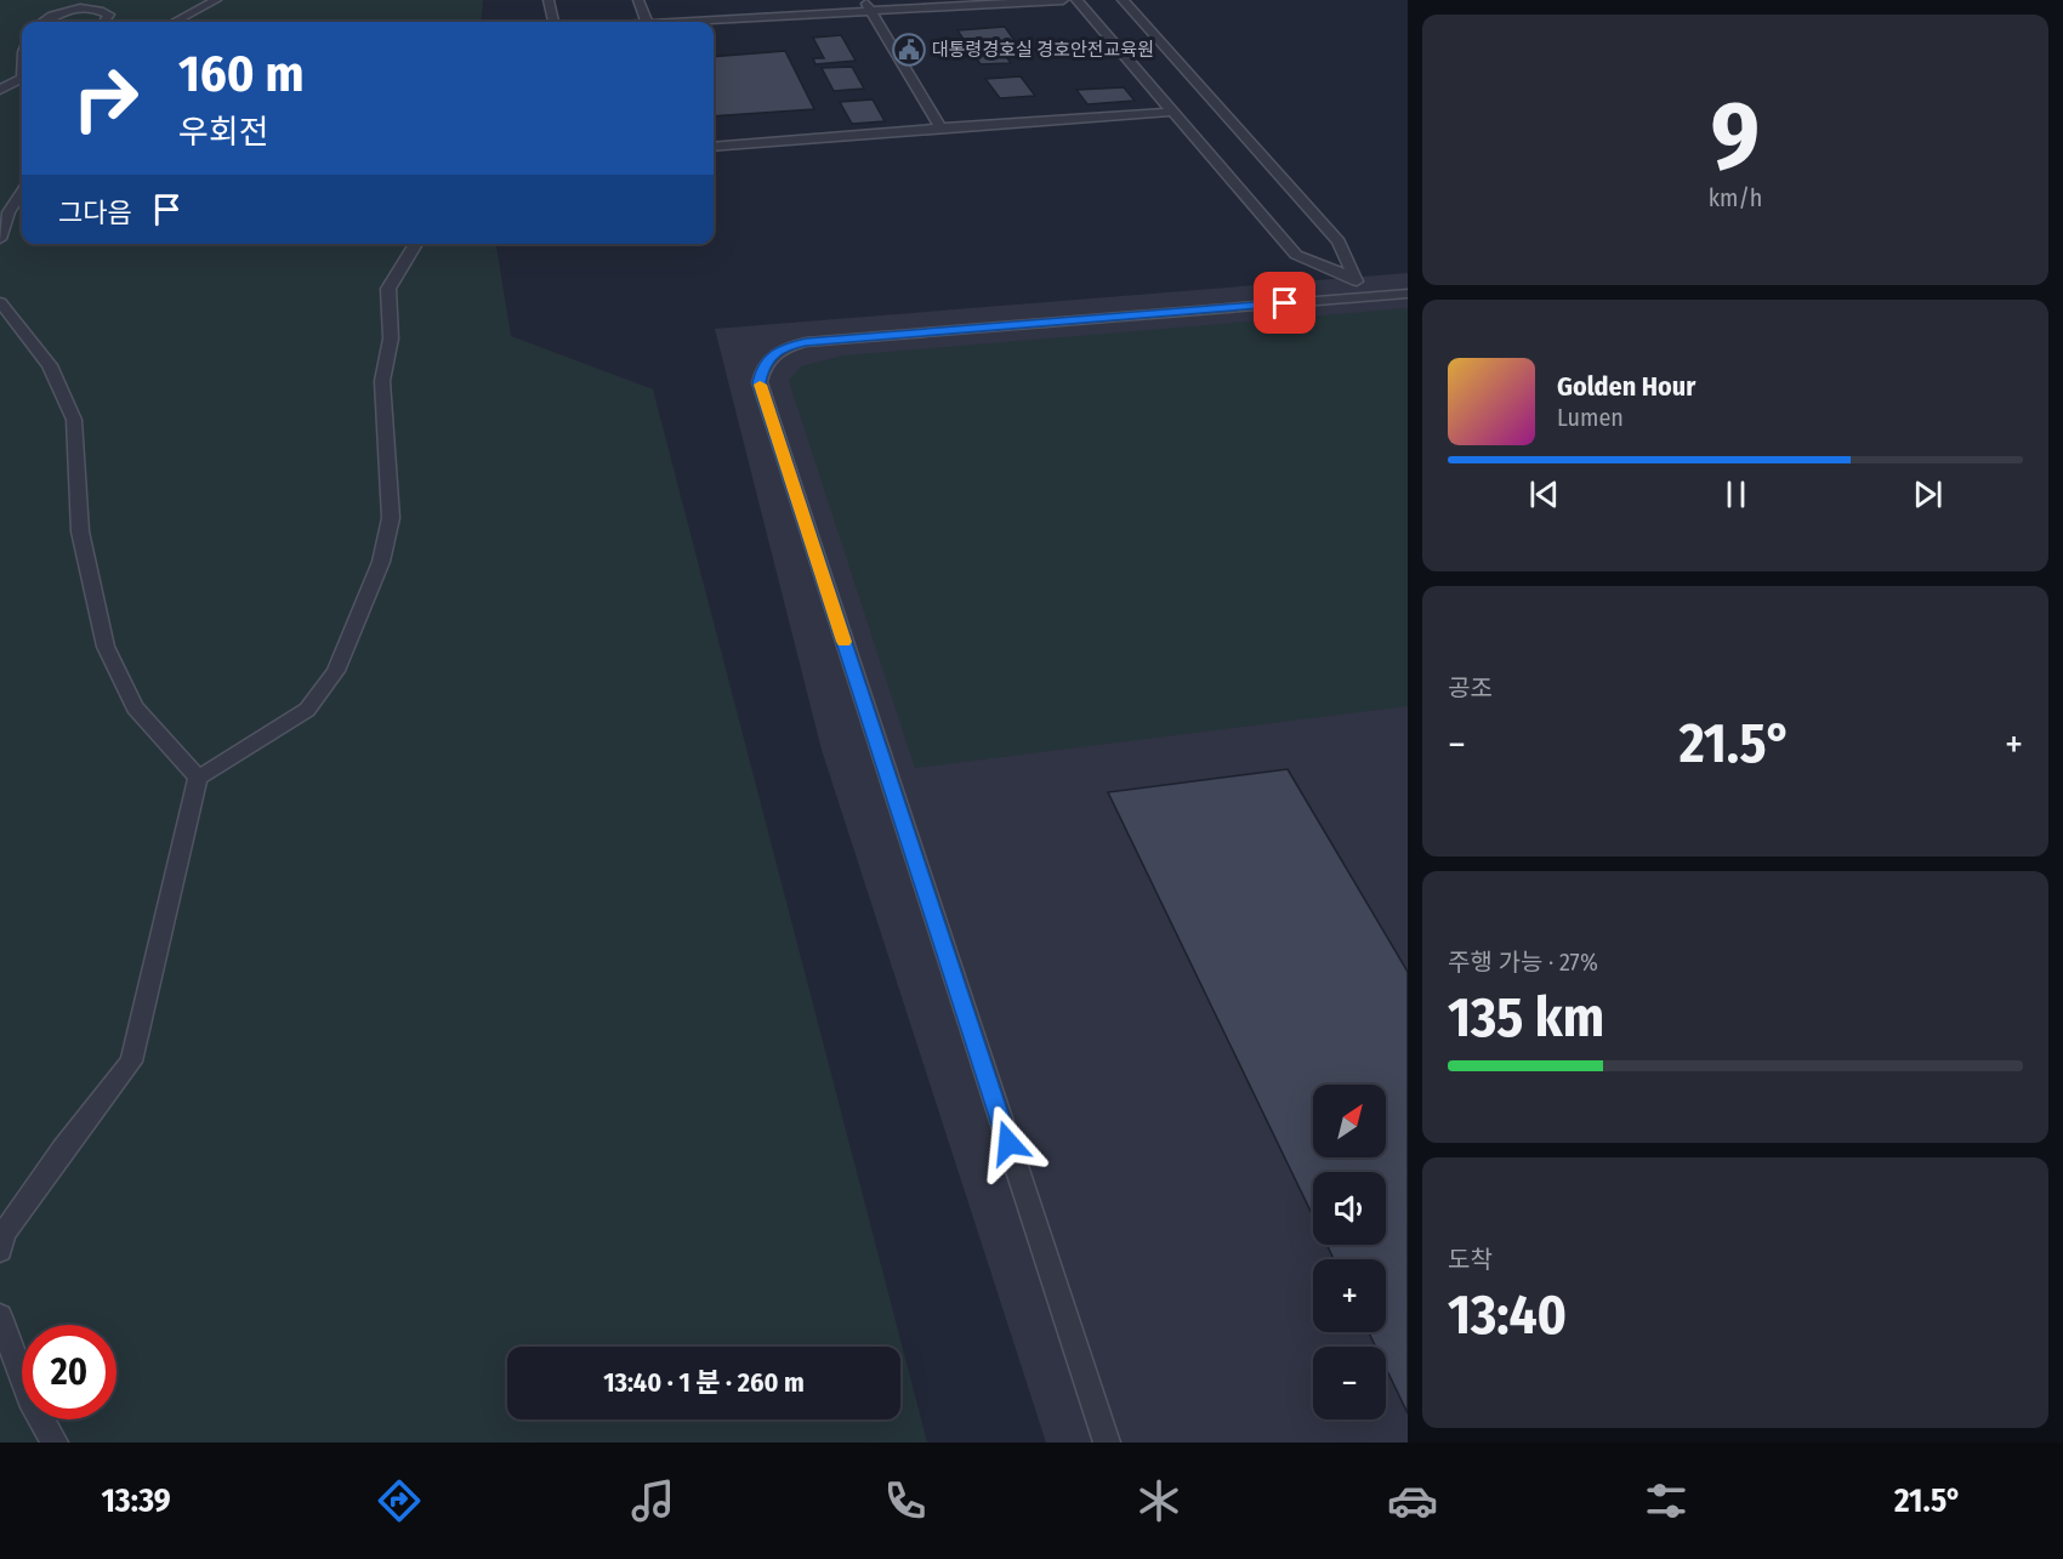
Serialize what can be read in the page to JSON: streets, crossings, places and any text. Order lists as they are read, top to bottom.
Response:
{
  "places": {
    "public building": ["대통령경호실 경호안전교육원"]
  },
  "north": "top right",
  "page": {
    "tile": [
      ["9", "km/h"],
      "공조",
      ["주행 가능 · 27%", "135 km"],
      ["도착", "13:40"]
    ],
    "turn": ["160 m", "우회전"],
    "then": "그다음",
    "song": ["Golden Hour", "Lumen"],
    "heat": ["−", "21.5°", "+"],
    "map_buttons": ["+", "−"],
    "limit": "20",
    "trip": "13:40 · 1 분 · 260 m",
    "tabs": ["13:39", "21.5°"]
  }
}
